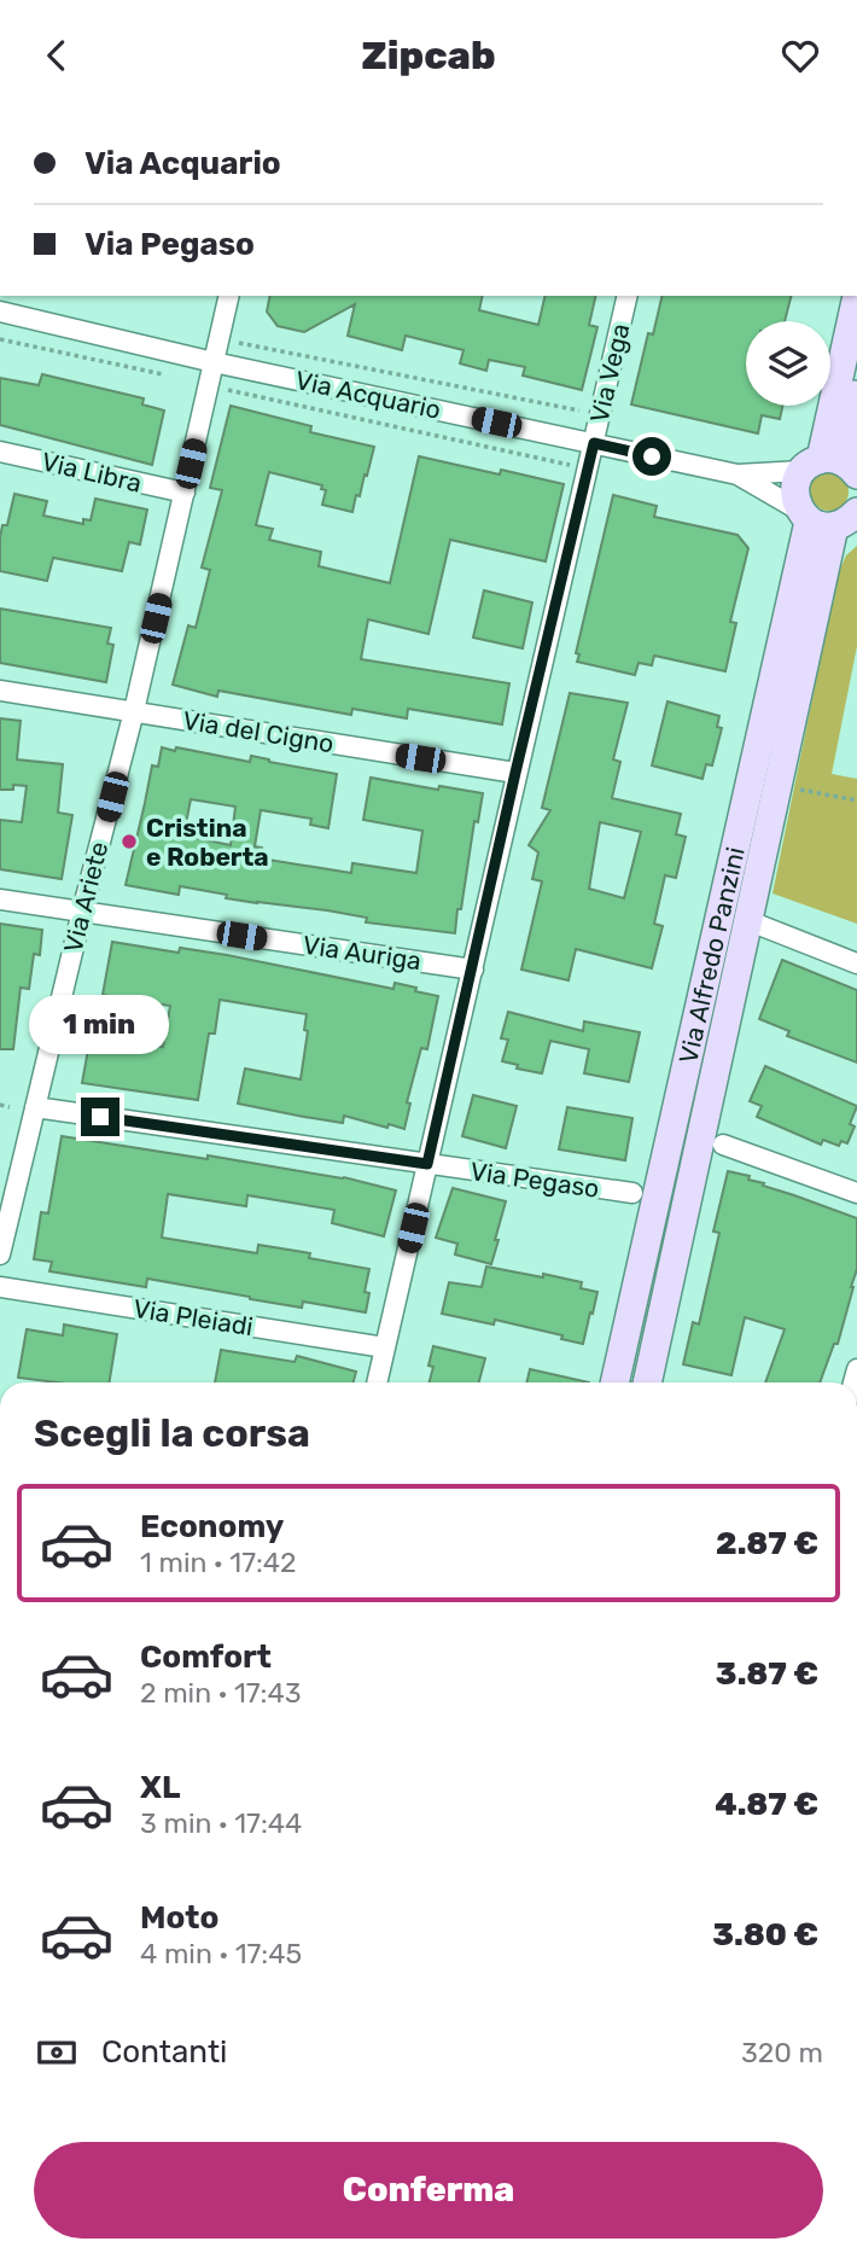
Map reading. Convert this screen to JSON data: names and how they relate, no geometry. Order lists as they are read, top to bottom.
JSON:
{
  "streets": {
    "main road": ["Via Alfredo Panzini"],
    "street": [
      "Via Vega",
      "Via Acquario",
      "Via Libra",
      "Via del Cigno",
      "Via Ariete",
      "Via Auriga",
      "Via Pegaso",
      "Via Pleiadi"
    ]
  },
  "crossings": [
    ["Via Vega", "Via Acquario"],
    ["Via Vega", "Via del Cigno"],
    ["Via Vega", "Via Auriga"],
    ["Via Vega", "Via Pegaso"],
    ["Via Vega", "Via Pleiadi"],
    ["Via Acquario", "Via Ariete"],
    ["Via Acquario", "Via Alfredo Panzini"],
    ["Via Libra", "Via Ariete"],
    ["Via del Cigno", "Via Ariete"],
    ["Via Ariete", "Via Auriga"],
    ["Via Ariete", "Via Pegaso"]
  ],
  "places": ["Cristina e Roberta"],
  "page": {
    "header": "Zipcab",
    "banner": ["Via Acquario", "Via Pegaso"],
    "bubble": "1 min",
    "heading": "Scegli la corsa",
    "list": [
      {
        "name": "Economy",
        "note": "1 min · 17:42",
        "value": "2.87 €"
      },
      {
        "name": "Comfort",
        "note": "2 min · 17:43",
        "value": "3.87 €"
      },
      {
        "name": "XL",
        "note": "3 min · 17:44",
        "value": "4.87 €"
      },
      {
        "name": "Moto",
        "note": "4 min · 17:45",
        "value": "3.80 €"
      }
    ],
    "pay": ["Contanti", "320 m"],
    "buttons": "Conferma"
  }
}
